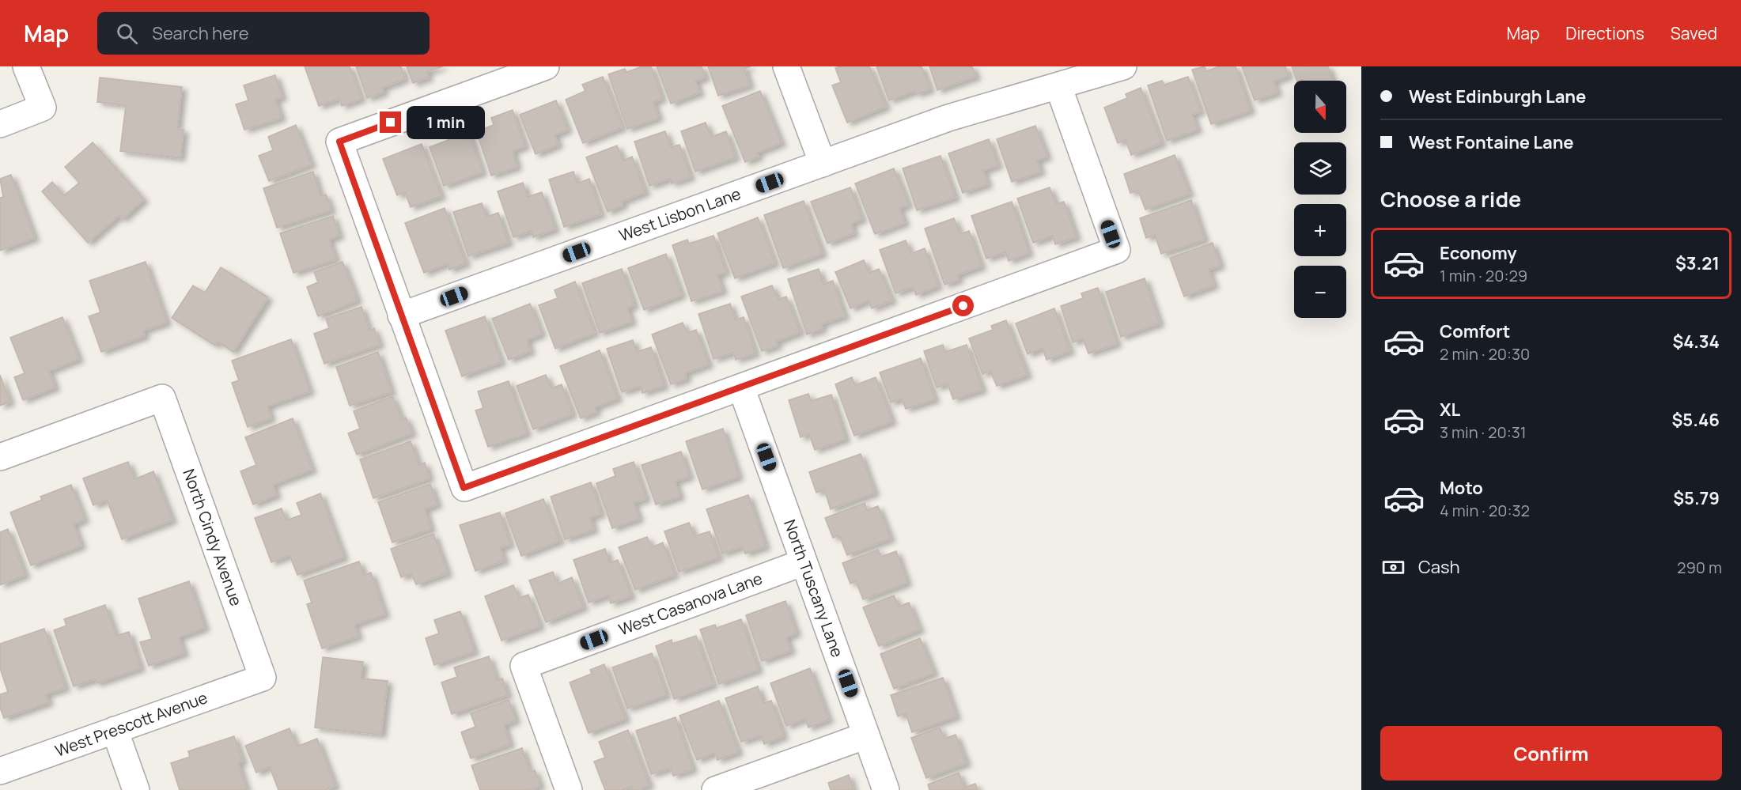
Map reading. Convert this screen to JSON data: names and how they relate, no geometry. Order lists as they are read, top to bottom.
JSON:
{
  "streets": {
    "street": [
      "West Lisbon Lane",
      "North Cindy Avenue",
      "North Tuscany Lane",
      "West Casanova Lane",
      "West Prescott Avenue"
    ]
  },
  "crossings": [
    ["North Cindy Avenue", "West Prescott Avenue"],
    ["North Tuscany Lane", "West Casanova Lane"]
  ],
  "north": "bottom",
  "page": {
    "header": "Map",
    "search": "Search here",
    "nav": ["Map", "Directions", "Saved"],
    "banner": ["West Edinburgh Lane", "West Fontaine Lane"],
    "map_buttons": ["+", "−"],
    "bubble": "1 min",
    "heading": "Choose a ride",
    "list": [
      {
        "name": "Economy",
        "note": "1 min · 20:29",
        "value": "$3.21"
      },
      {
        "name": "Comfort",
        "note": "2 min · 20:30",
        "value": "$4.34"
      },
      {
        "name": "XL",
        "note": "3 min · 20:31",
        "value": "$5.46"
      },
      {
        "name": "Moto",
        "note": "4 min · 20:32",
        "value": "$5.79"
      }
    ],
    "pay": ["Cash", "290 m"],
    "buttons": "Confirm"
  }
}
